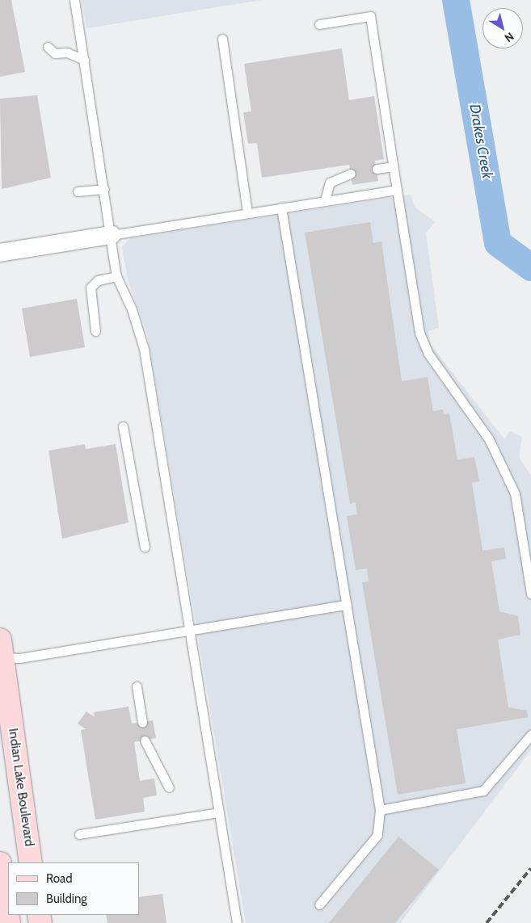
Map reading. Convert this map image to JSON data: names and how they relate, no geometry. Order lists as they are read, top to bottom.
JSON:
{
  "streets": {
    "main road": ["Indian Lake Boulevard"]
  },
  "water": ["Drakes Creek"],
  "legend": ["Road", "Building"],
  "north": "bottom right"
}
